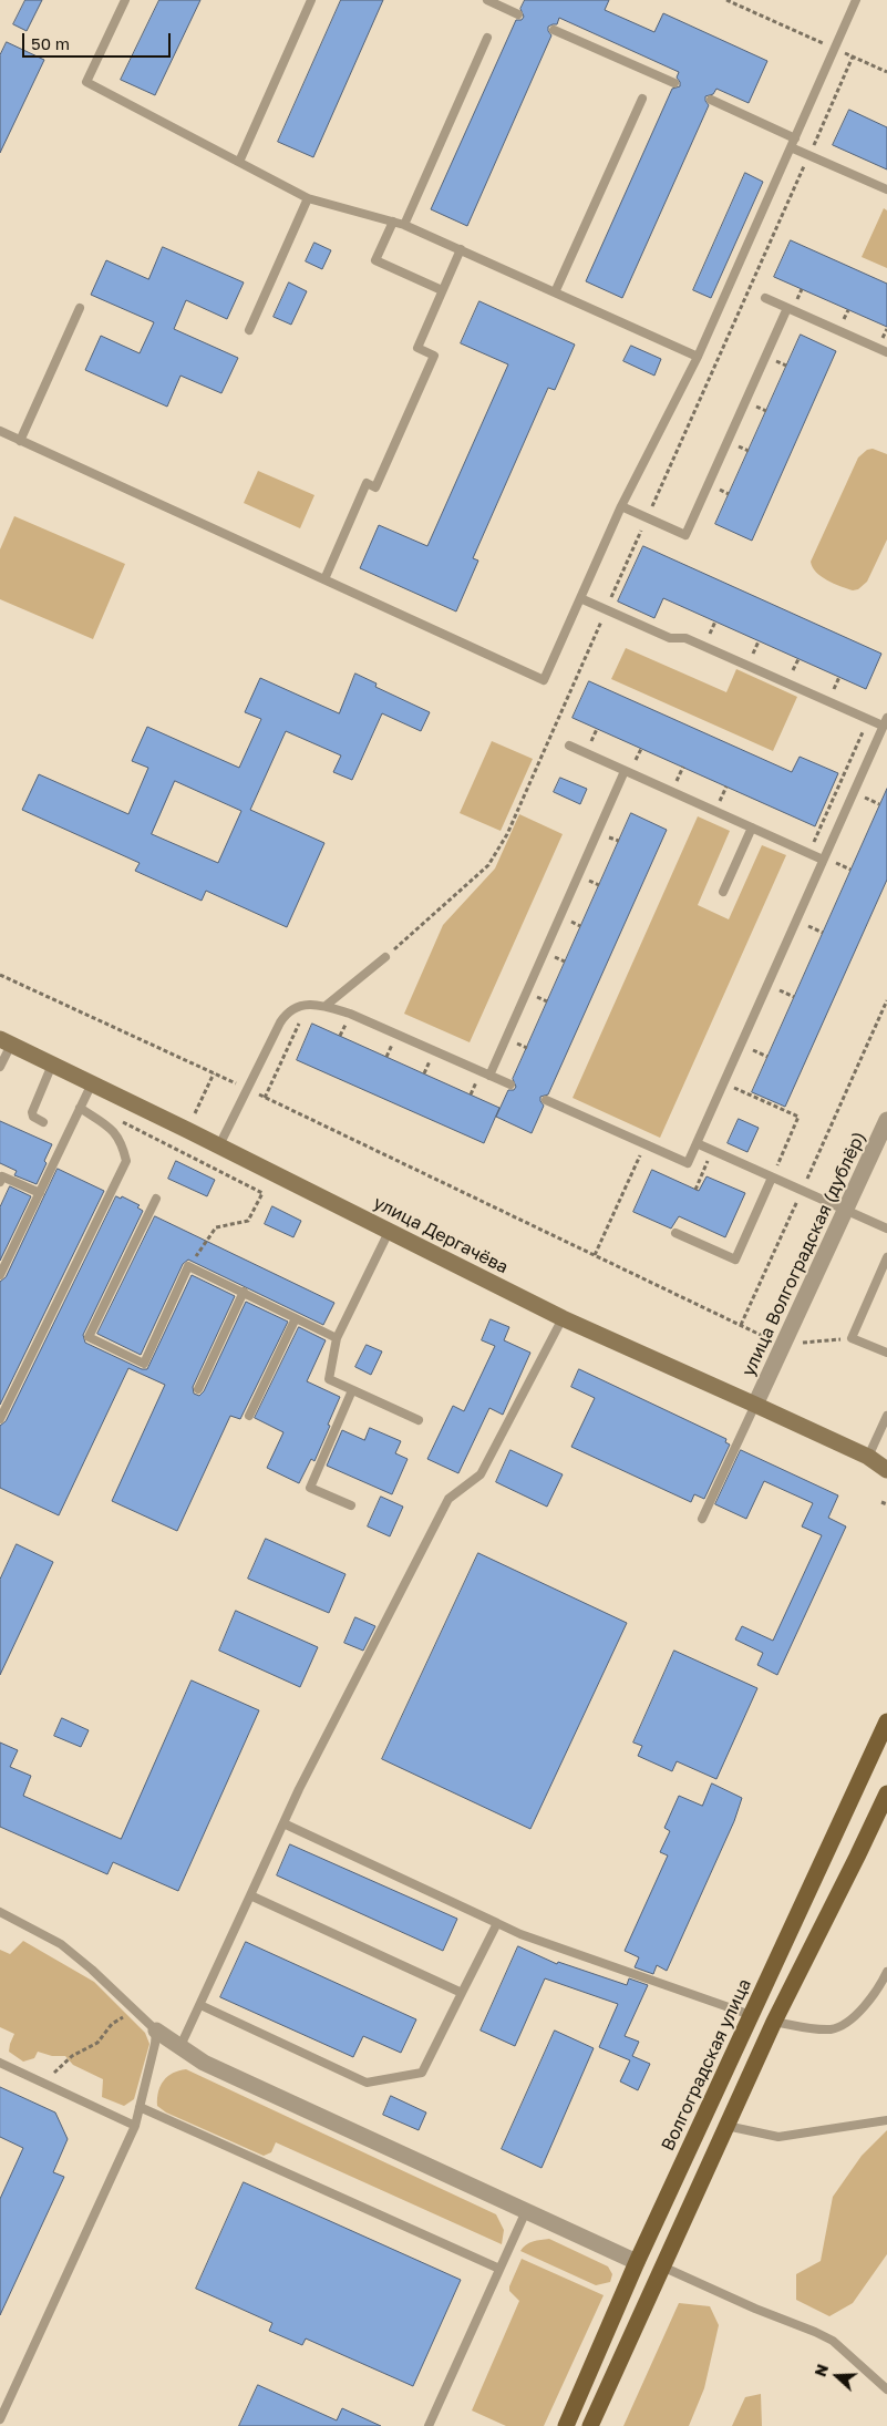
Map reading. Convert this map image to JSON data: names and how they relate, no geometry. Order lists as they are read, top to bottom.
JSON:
{
  "streets": {
    "main road": ["Волгоградская улица"],
    "street": ["улица Дергачёва", "улица Волгоградская (дублёр)"]
  },
  "crossings": [
    ["улица Дергачёва", "улица Волгоградская (дублёр)"]
  ],
  "scale_bar": "50 m",
  "north": "left"
}
